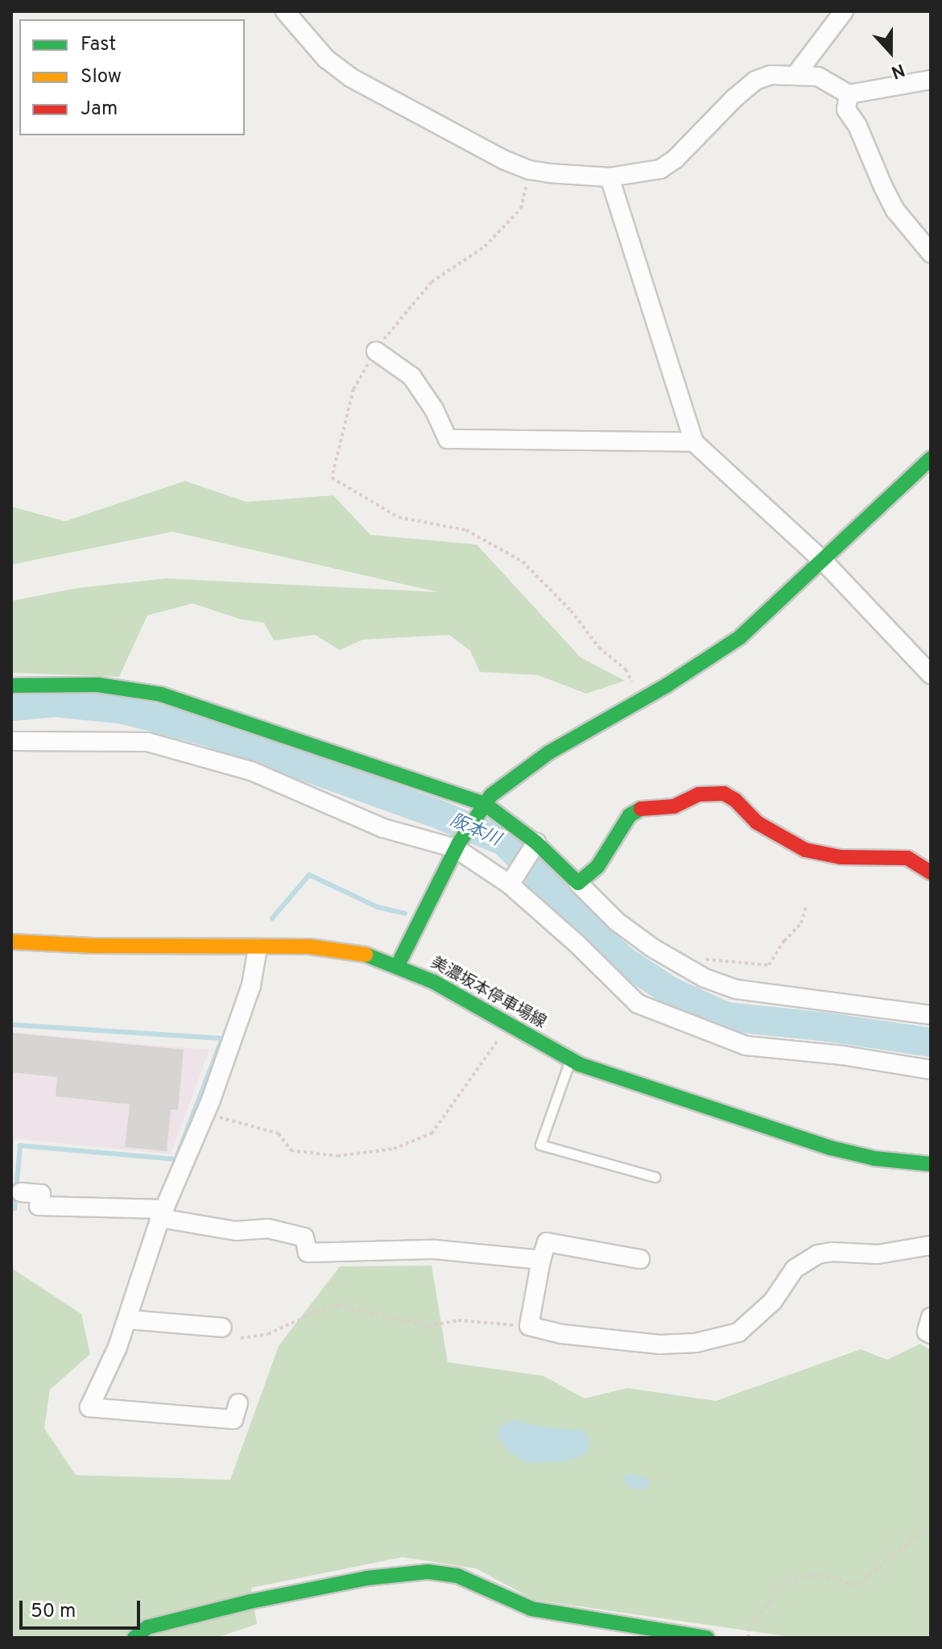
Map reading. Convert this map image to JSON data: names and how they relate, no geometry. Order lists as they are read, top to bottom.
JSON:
{
  "streets": {
    "street": ["美濃坂本停車場線"]
  },
  "water": ["阪本川"],
  "legend": ["Fast", "Slow", "Jam"],
  "scale_bar": "50 m",
  "north": "bottom"
}
